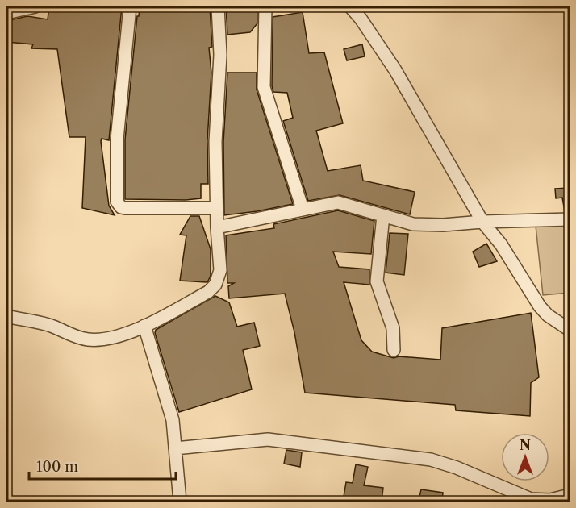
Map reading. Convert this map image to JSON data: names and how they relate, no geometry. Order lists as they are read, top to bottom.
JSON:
{
  "scale_bar": "100 m",
  "north": "top"
}
